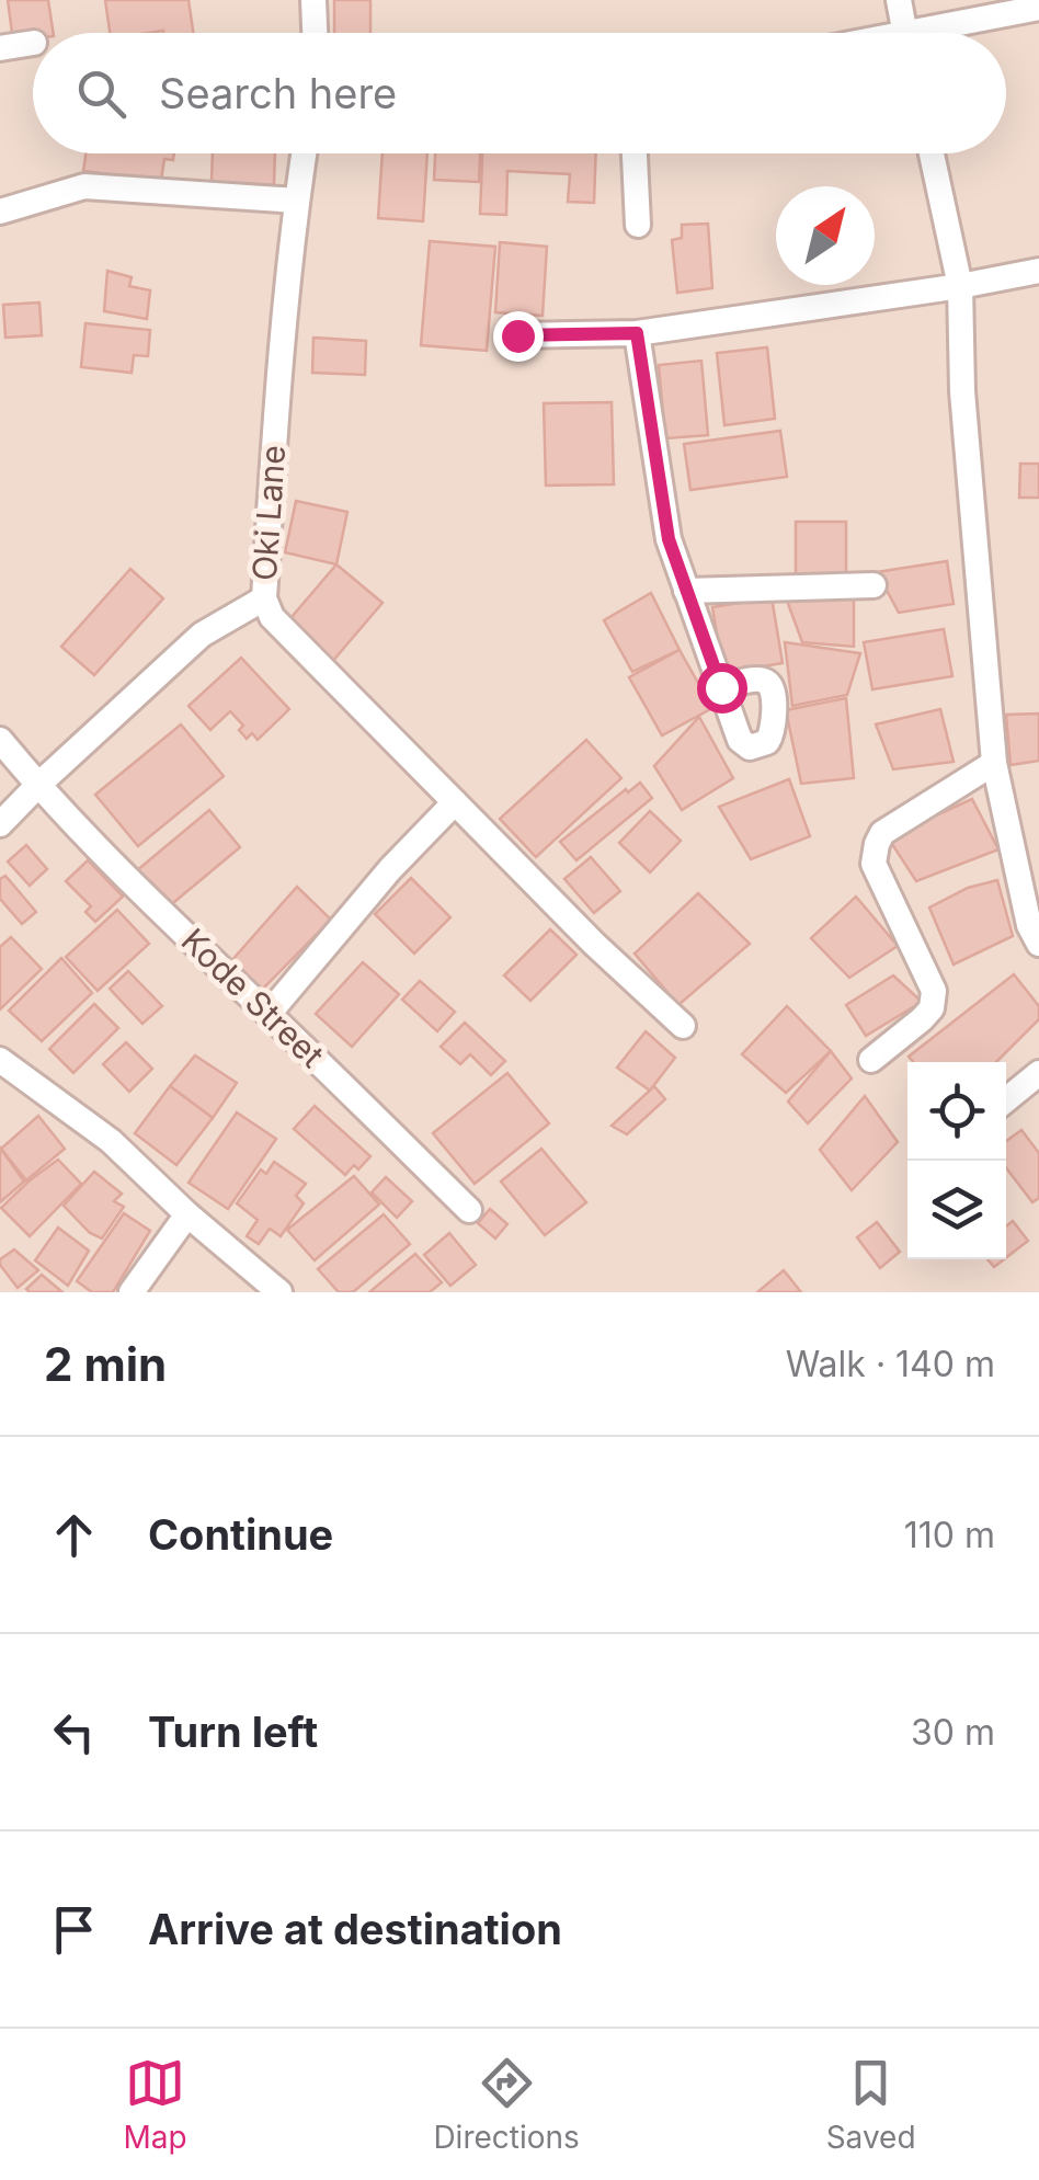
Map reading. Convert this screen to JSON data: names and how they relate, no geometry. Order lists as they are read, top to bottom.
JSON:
{
  "streets": {
    "street": ["Oki Lane", "Kode Street"]
  },
  "crossings": [
    ["Oki Lane", "Kode Street"]
  ],
  "north": "top right",
  "page": {
    "search": "Search here",
    "heading": ["2 min", "Walk · 140 m"],
    "list": [
      ["Continue", "110 m"],
      ["Turn left", "30 m"],
      "Arrive at destination"
    ],
    "nav": ["Map", "Directions", "Saved"]
  }
}
